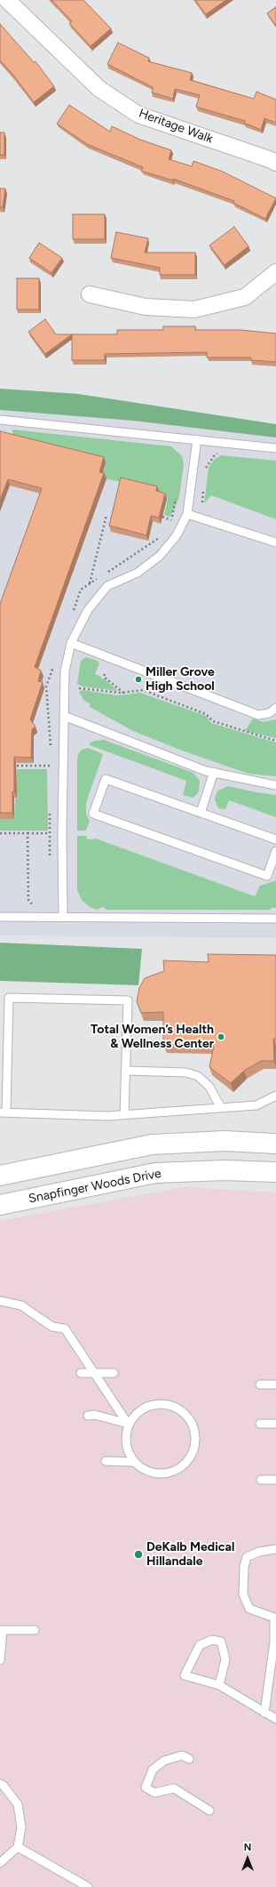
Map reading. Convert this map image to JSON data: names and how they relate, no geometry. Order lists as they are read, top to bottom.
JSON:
{
  "streets": {
    "main road": ["Snapfinger Woods Drive"],
    "street": ["Heritage Walk"]
  },
  "places": ["Miller Grove High School", "Total Women’s Health & Wellness Center", "DeKalb Medical Hillandale"],
  "north": "top"
}
